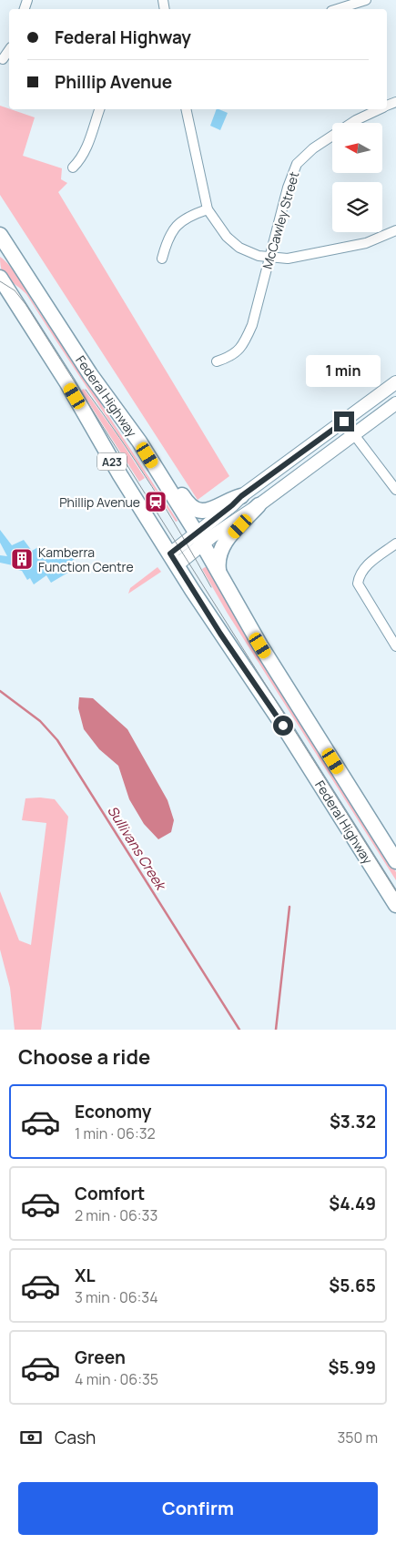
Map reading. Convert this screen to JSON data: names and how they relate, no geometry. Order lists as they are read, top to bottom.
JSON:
{
  "streets": {
    "highway": ["Federal Highway", "A23"],
    "street": ["McCawley Street"]
  },
  "water": ["Sullivans Creek"],
  "places": {
    "station": ["Phillip Avenue"],
    "building": ["Kamberra Function Centre"]
  },
  "north": "left",
  "page": {
    "banner": ["Federal Highway", "Phillip Avenue"],
    "bubble": "1 min",
    "heading": "Choose a ride",
    "list": [
      {
        "name": "Economy",
        "note": "1 min · 06:32",
        "value": "$3.32"
      },
      {
        "name": "Comfort",
        "note": "2 min · 06:33",
        "value": "$4.49"
      },
      {
        "name": "XL",
        "note": "3 min · 06:34",
        "value": "$5.65"
      },
      {
        "name": "Green",
        "note": "4 min · 06:35",
        "value": "$5.99"
      }
    ],
    "pay": ["Cash", "350 m"],
    "buttons": "Confirm"
  }
}
